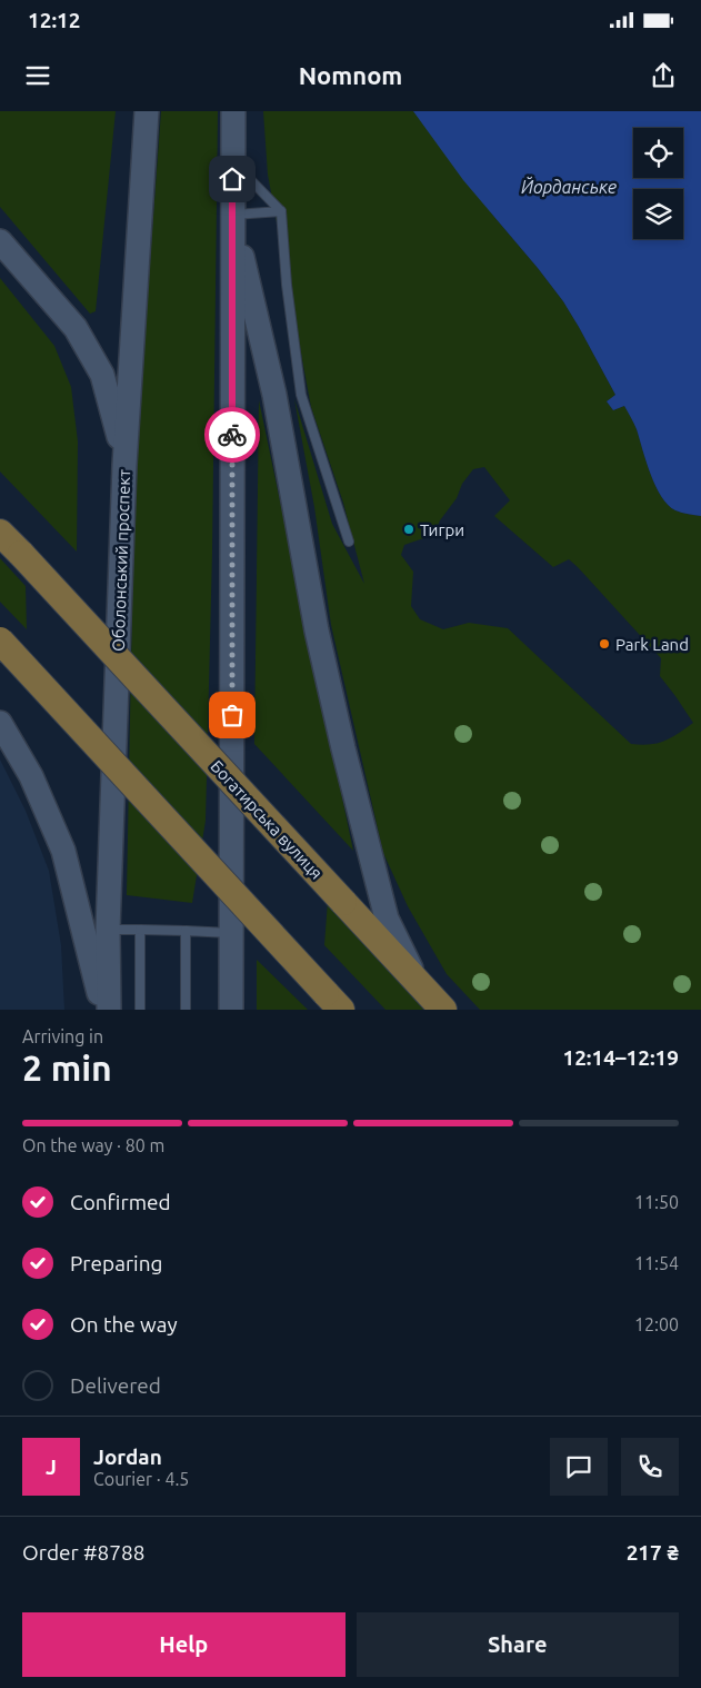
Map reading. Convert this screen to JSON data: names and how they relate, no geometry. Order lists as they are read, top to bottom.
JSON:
{
  "streets": {
    "main road": ["Оболонський проспект", "Богатирська вулиця"]
  },
  "water": ["Йорданське"],
  "places": ["Тигри", "Park Land"],
  "page": {
    "status": "12:12",
    "header": "Nomnom",
    "heading": ["2 min", "Arriving in", "12:14–12:19"],
    "panel": [
      "Jordan",
      "Courier · 4.5",
      "Order #8788",
      "217 ₴"
    ],
    "bar": "On the way · 80 m",
    "list": [
      ["Confirmed", "11:50"],
      ["Preparing", "11:54"],
      ["On the way", "12:00"],
      "Delivered"
    ],
    "round": "J",
    "buttons": ["Help", "Share"]
  }
}
